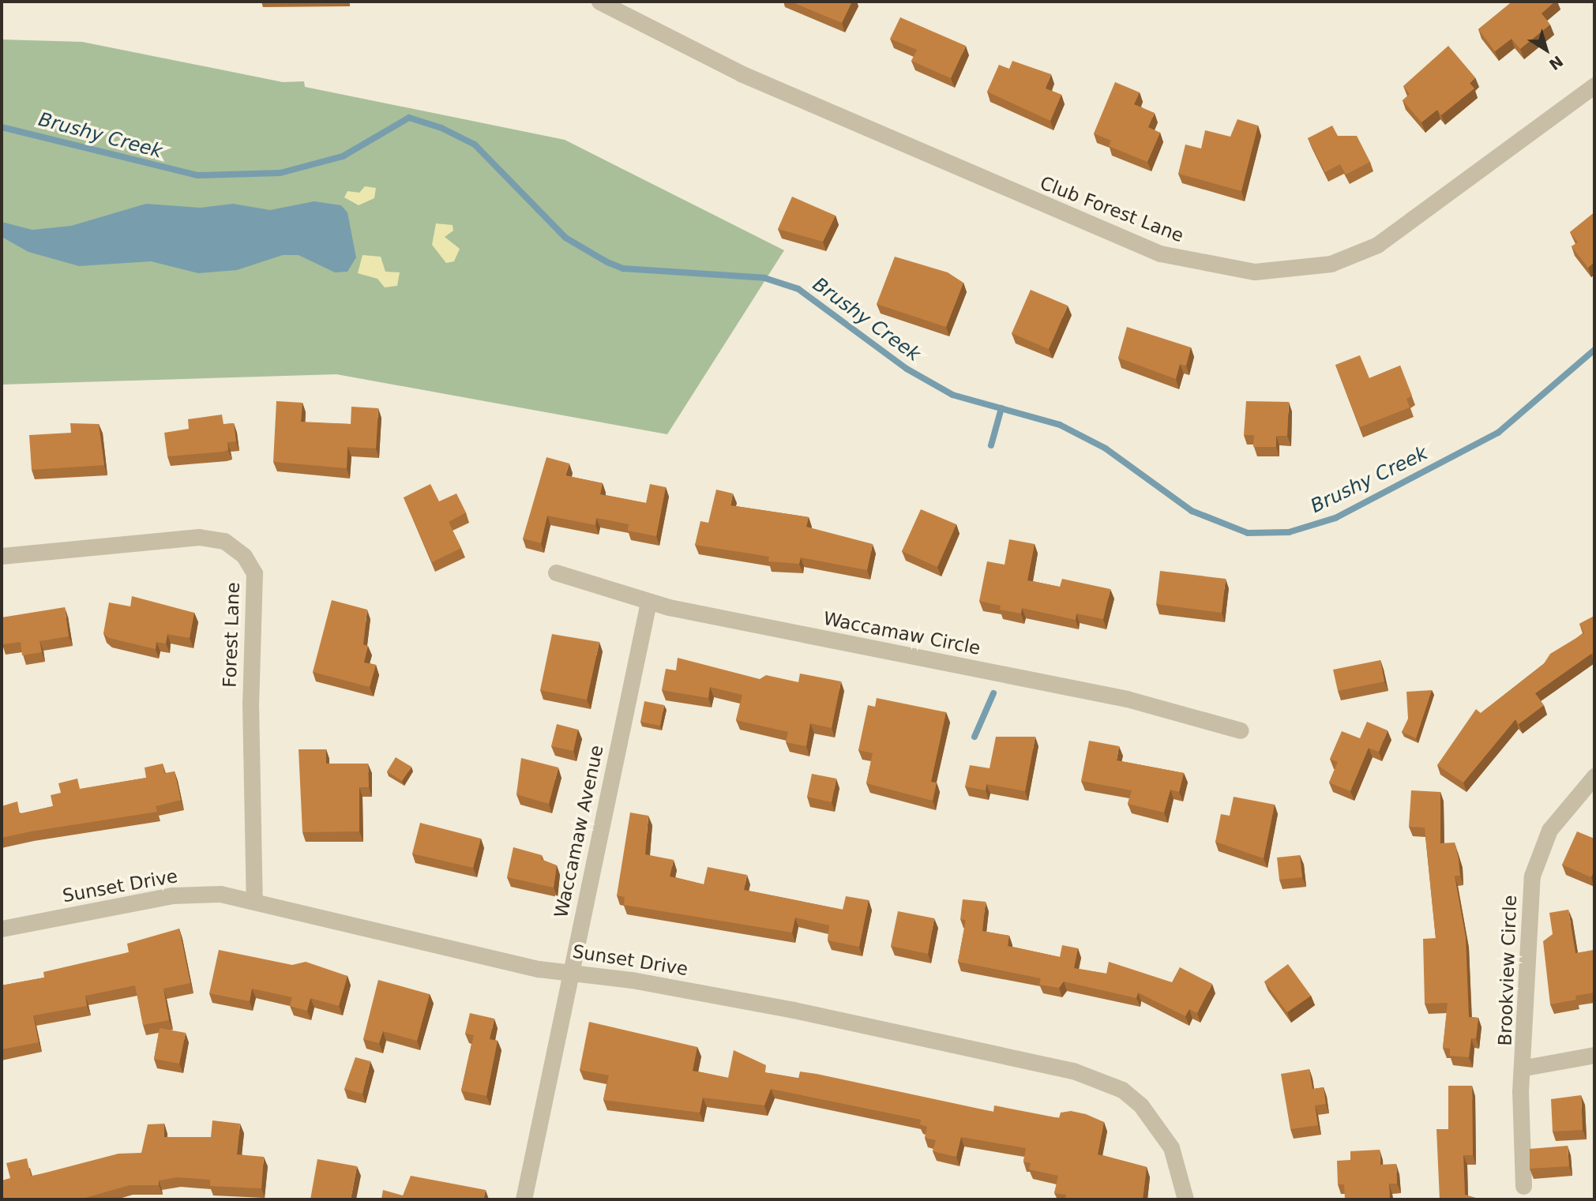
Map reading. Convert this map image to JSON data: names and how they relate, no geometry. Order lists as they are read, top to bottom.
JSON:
{
  "streets": {
    "street": [
      "Club Forest Lane",
      "Waccamaw Circle",
      "Forest Lane",
      "Waccamaw Avenue",
      "Sunset Drive",
      "Brookview Circle"
    ]
  },
  "crossings": [
    ["Waccamaw Circle", "Waccamaw Avenue"],
    ["Forest Lane", "Sunset Drive"],
    ["Waccamaw Avenue", "Sunset Drive"]
  ],
  "water": ["Brushy Creek"],
  "north": "bottom right"
}
